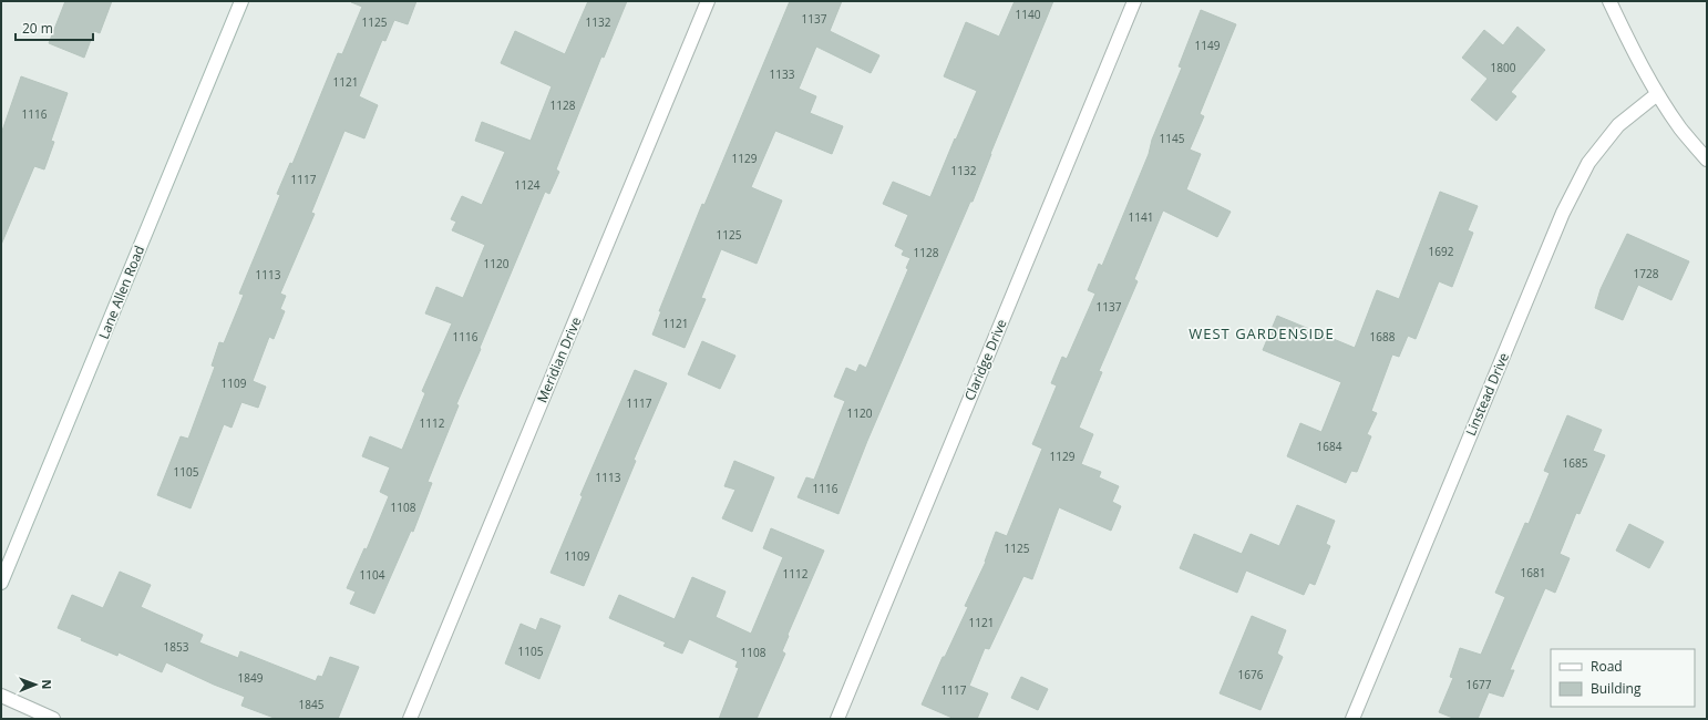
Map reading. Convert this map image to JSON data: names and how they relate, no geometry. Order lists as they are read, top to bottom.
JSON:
{
  "streets": {
    "street": [
      "Lane Allen Road",
      "Meridian Drive",
      "Claridge Drive",
      "Linstead Drive"
    ]
  },
  "districts": ["WEST GARDENSIDE"],
  "house_numbers": [
    "1140",
    "1137",
    "1125",
    "1132",
    "1149",
    "1800",
    "1133",
    "1121",
    "1128",
    "1116",
    "1145",
    "1129",
    "1132",
    "1117",
    "1124",
    "1141",
    "1125",
    "1692",
    "1128",
    "1120",
    "1728",
    "1113",
    "1137",
    "1121",
    "1116",
    "1688",
    "1109",
    "1117",
    "1120",
    "1112",
    "1684",
    "1129",
    "1685",
    "1105",
    "1113",
    "1116",
    "1108",
    "1125",
    "1109",
    "1681",
    "1112",
    "1104",
    "1121",
    "1853",
    "1105",
    "1108",
    "1676",
    "1849",
    "1677",
    "1117",
    "1845"
  ],
  "legend": ["Road", "Building"],
  "scale_bar": "20 m",
  "north": "right"
}
